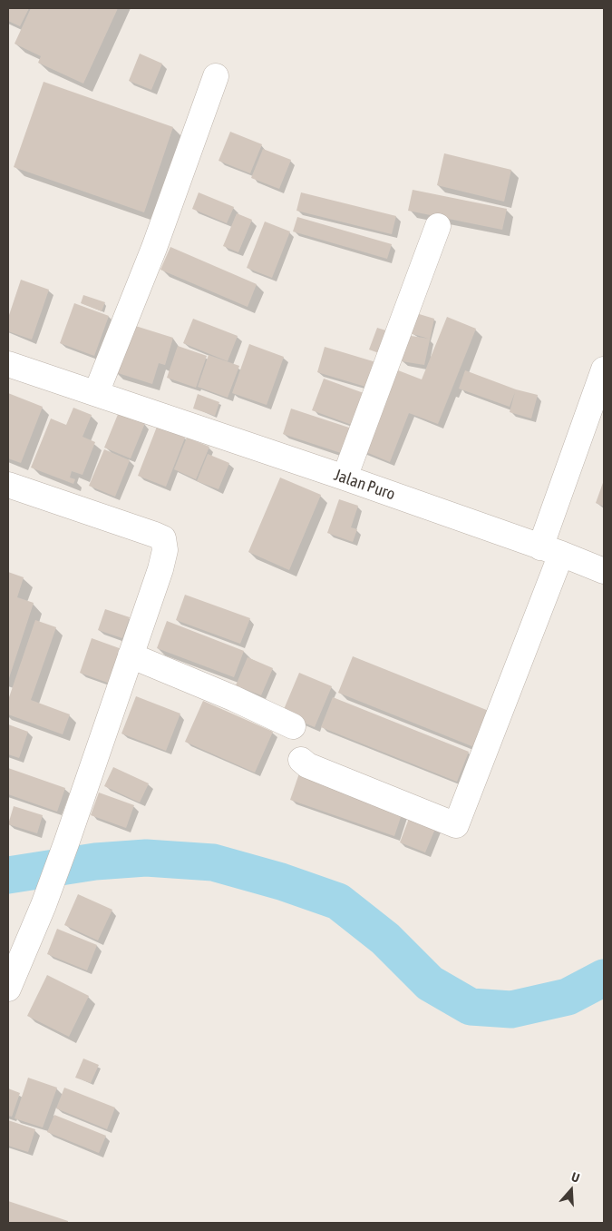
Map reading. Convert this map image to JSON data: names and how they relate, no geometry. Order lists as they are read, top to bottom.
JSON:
{
  "streets": {
    "street": ["Jalan Puro"]
  },
  "north": "top"
}
